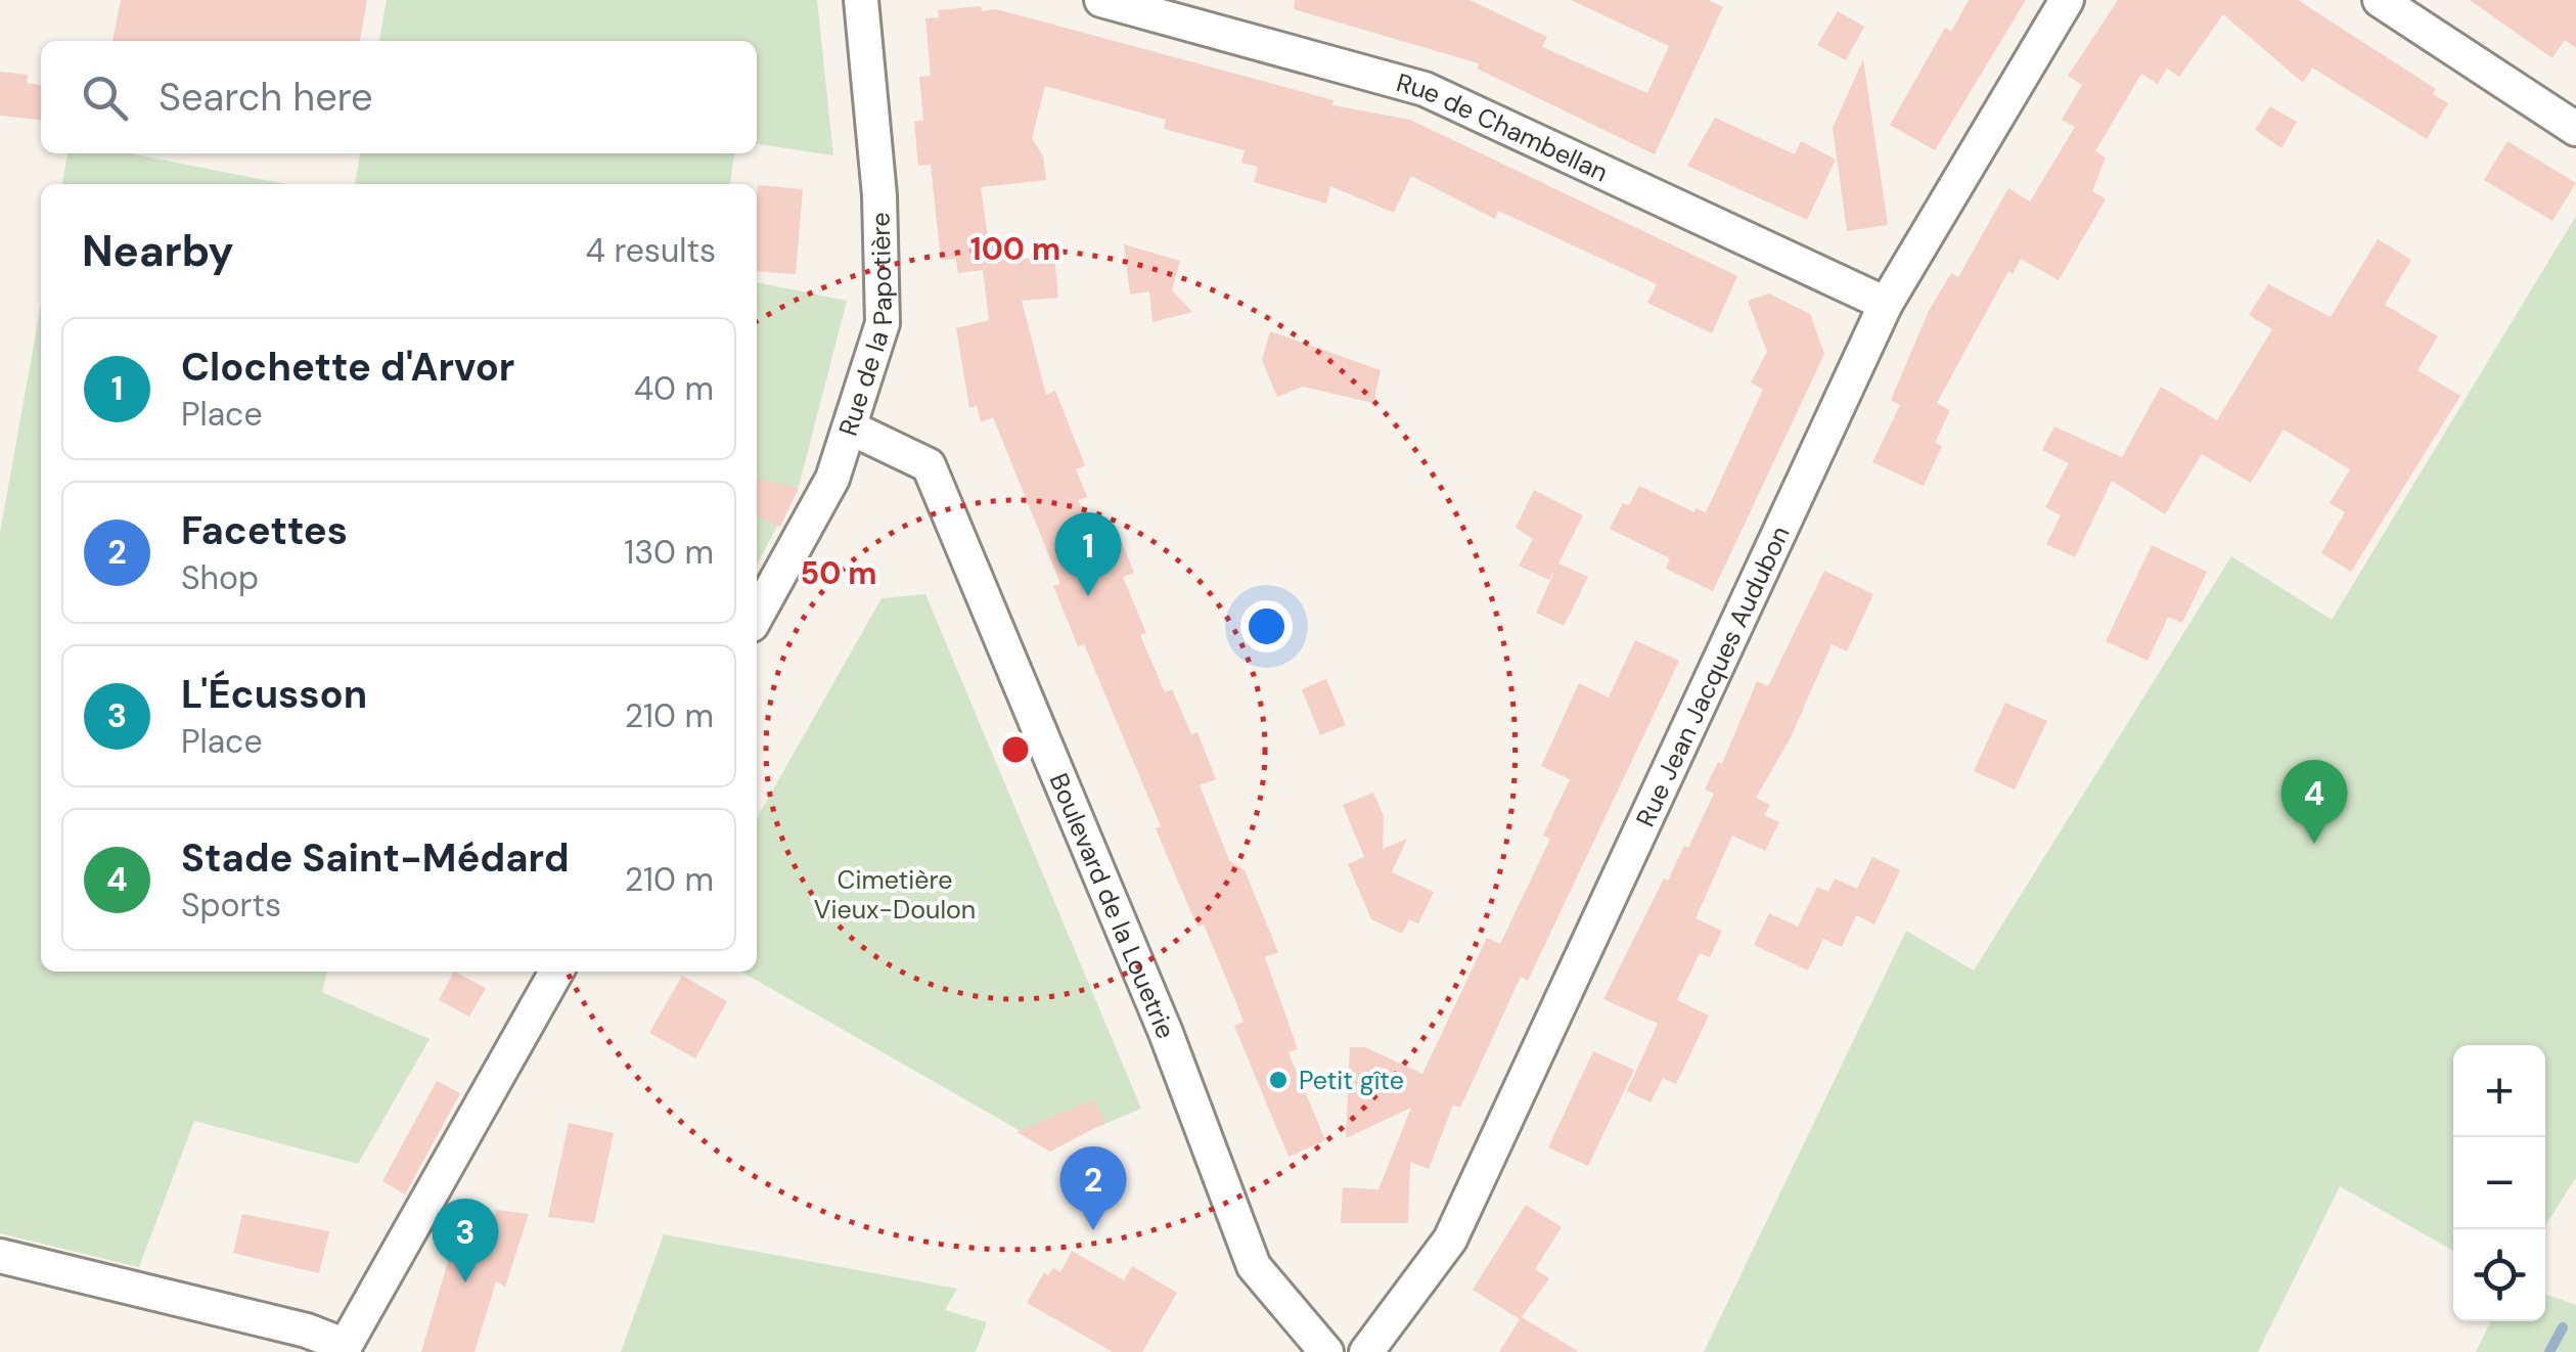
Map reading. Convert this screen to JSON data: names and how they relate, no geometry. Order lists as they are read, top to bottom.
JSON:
{
  "streets": {
    "street": [
      "Rue de Chambellan",
      "Rue de la Papotière",
      "Rue Jean Jacques Audubon",
      "Boulevard de la Louetrie"
    ]
  },
  "crossings": [
    ["Rue de Chambellan", "Rue Jean Jacques Audubon"],
    ["Rue de la Papotière", "Boulevard de la Louetrie"]
  ],
  "parks": ["Cimetière Vieux-Doulon"],
  "places": ["Petit gîte"],
  "page": {
    "search": "Search here",
    "heading": ["Nearby", "4 results"],
    "list": [
      {
        "mark": "1",
        "name": "Clochette d'Arvor",
        "note": "Place",
        "value": "40 m"
      },
      {
        "mark": "2",
        "name": "Facettes",
        "note": "Shop",
        "value": "130 m"
      },
      {
        "mark": "3",
        "name": "L'Écusson",
        "note": "Place",
        "value": "210 m"
      },
      {
        "mark": "4",
        "name": "Stade Saint-Médard",
        "note": "Sports",
        "value": "210 m"
      }
    ],
    "pins": [
      "1",
      "4",
      "2",
      "3"
    ],
    "map_buttons": ["+", "−"]
  },
  "rings": ["100 m", "50 m"]
}
